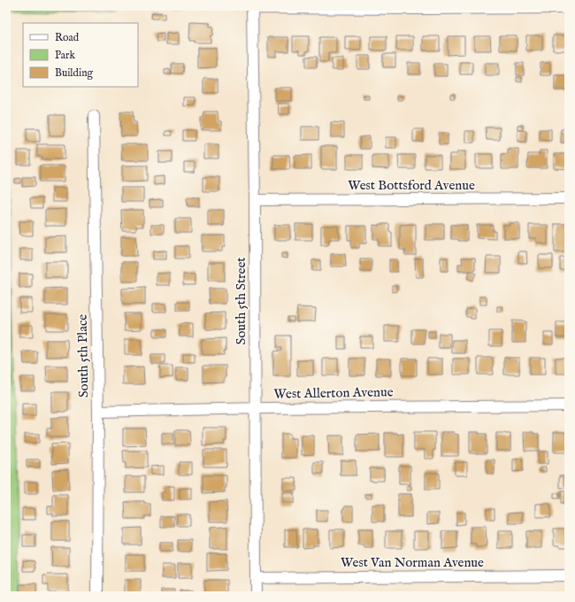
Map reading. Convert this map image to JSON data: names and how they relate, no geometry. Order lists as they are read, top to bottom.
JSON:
{
  "streets": {
    "street": [
      "West Bottsford Avenue",
      "South 5th Street",
      "South 5th Place",
      "West Allerton Avenue",
      "West Van Norman Avenue"
    ]
  },
  "crossings": [
    ["West Bottsford Avenue", "South 5th Street"],
    ["South 5th Street", "West Allerton Avenue"],
    ["South 5th Street", "West Van Norman Avenue"],
    ["South 5th Place", "West Allerton Avenue"]
  ],
  "legend": ["Road", "Park", "Building"]
}
